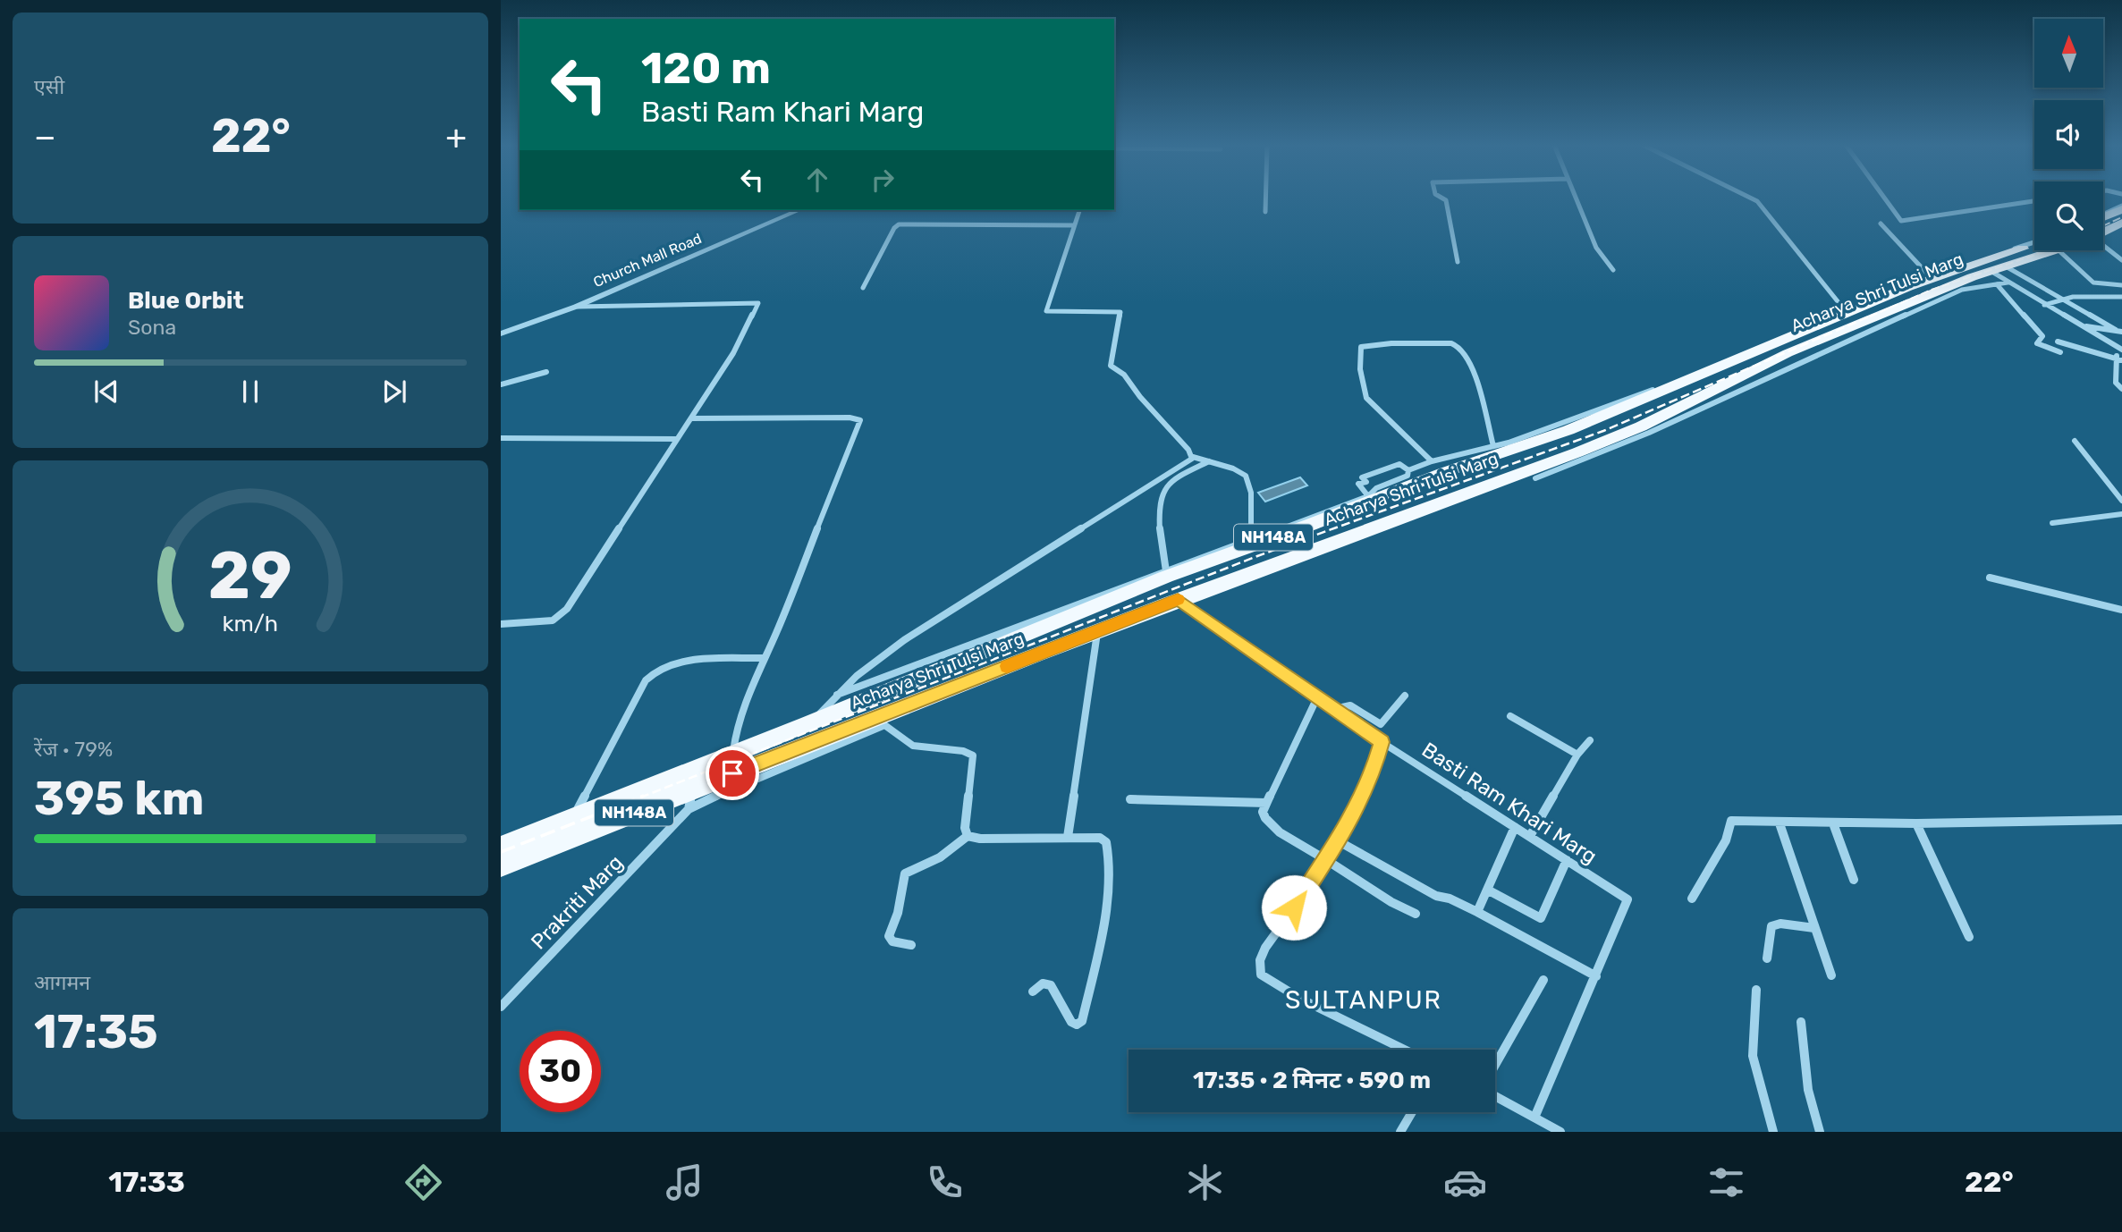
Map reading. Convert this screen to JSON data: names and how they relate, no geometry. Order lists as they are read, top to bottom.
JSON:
{
  "streets": {
    "highway": ["Acharya Shri Tulsi Marg", "NH148A"],
    "street": ["Church Mall Road", "Basti Ram Khari Marg", "Prakriti Marg"]
  },
  "crossings": [
    ["Acharya Shri Tulsi Marg", "Basti Ram Khari Marg"],
    ["Acharya Shri Tulsi Marg", "Prakriti Marg"]
  ],
  "districts": ["SULTANPUR"],
  "north": "top",
  "page": {
    "tile": [
      "एसी",
      ["रेंज · 79%", "395 km"],
      ["आगमन", "17:35"]
    ],
    "turn": ["120 m", "Basti Ram Khari Marg"],
    "heat": ["−", "22°", "+"],
    "song": ["Blue Orbit", "Sona"],
    "limit": "30",
    "trip": "17:35 · 2 मिनट · 590 m",
    "tabs": ["17:33", "22°"],
    "gauge": ["29", "km/h"]
  }
}
